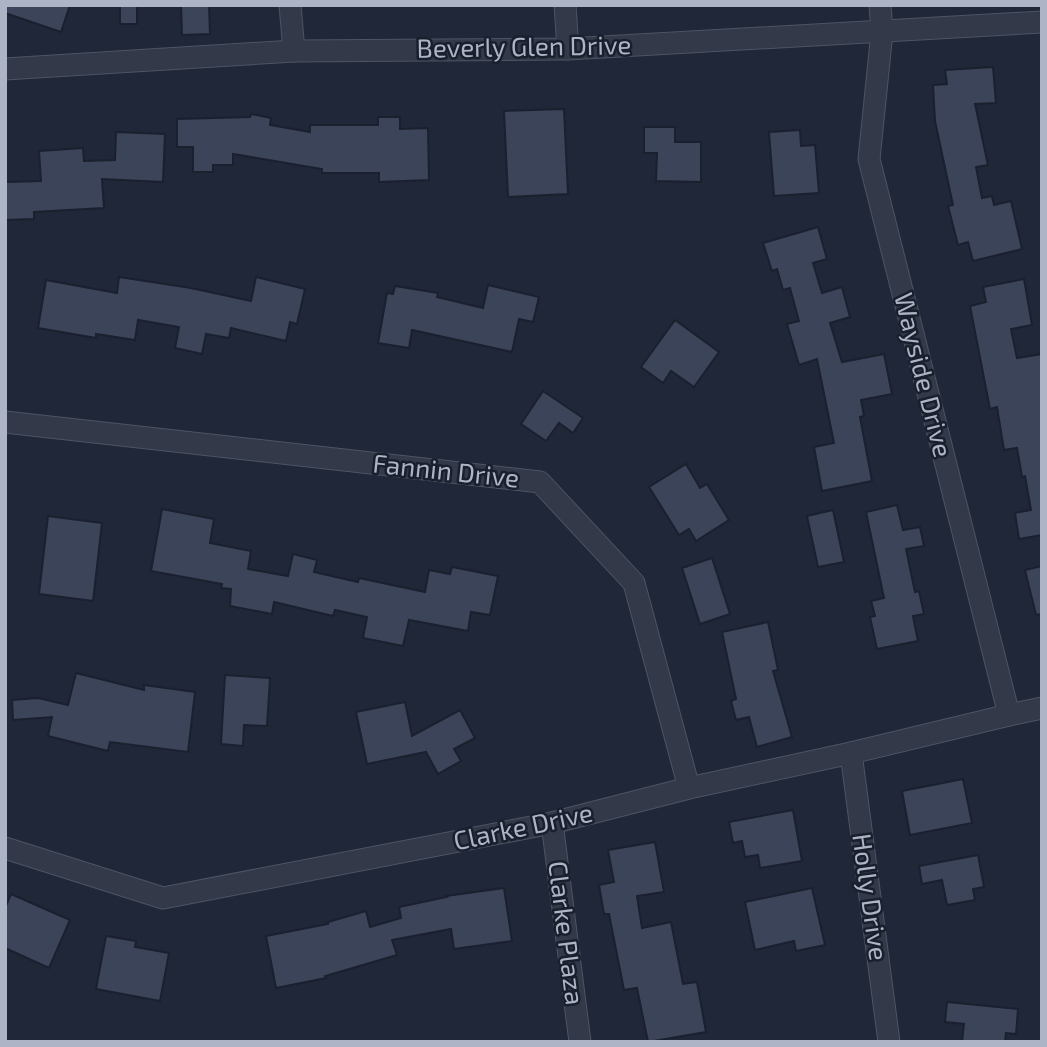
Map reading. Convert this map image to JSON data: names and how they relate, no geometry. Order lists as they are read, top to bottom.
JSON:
{
  "streets": {
    "street": [
      "Beverly Glen Drive",
      "Wayside Drive",
      "Fannin Drive",
      "Clarke Drive",
      "Holly Drive",
      "Clarke Plaza"
    ]
  },
  "crossings": [
    ["Beverly Glen Drive", "Wayside Drive"],
    ["Wayside Drive", "Clarke Drive"],
    ["Fannin Drive", "Clarke Drive"],
    ["Clarke Drive", "Holly Drive"],
    ["Clarke Drive", "Clarke Plaza"]
  ]
}
